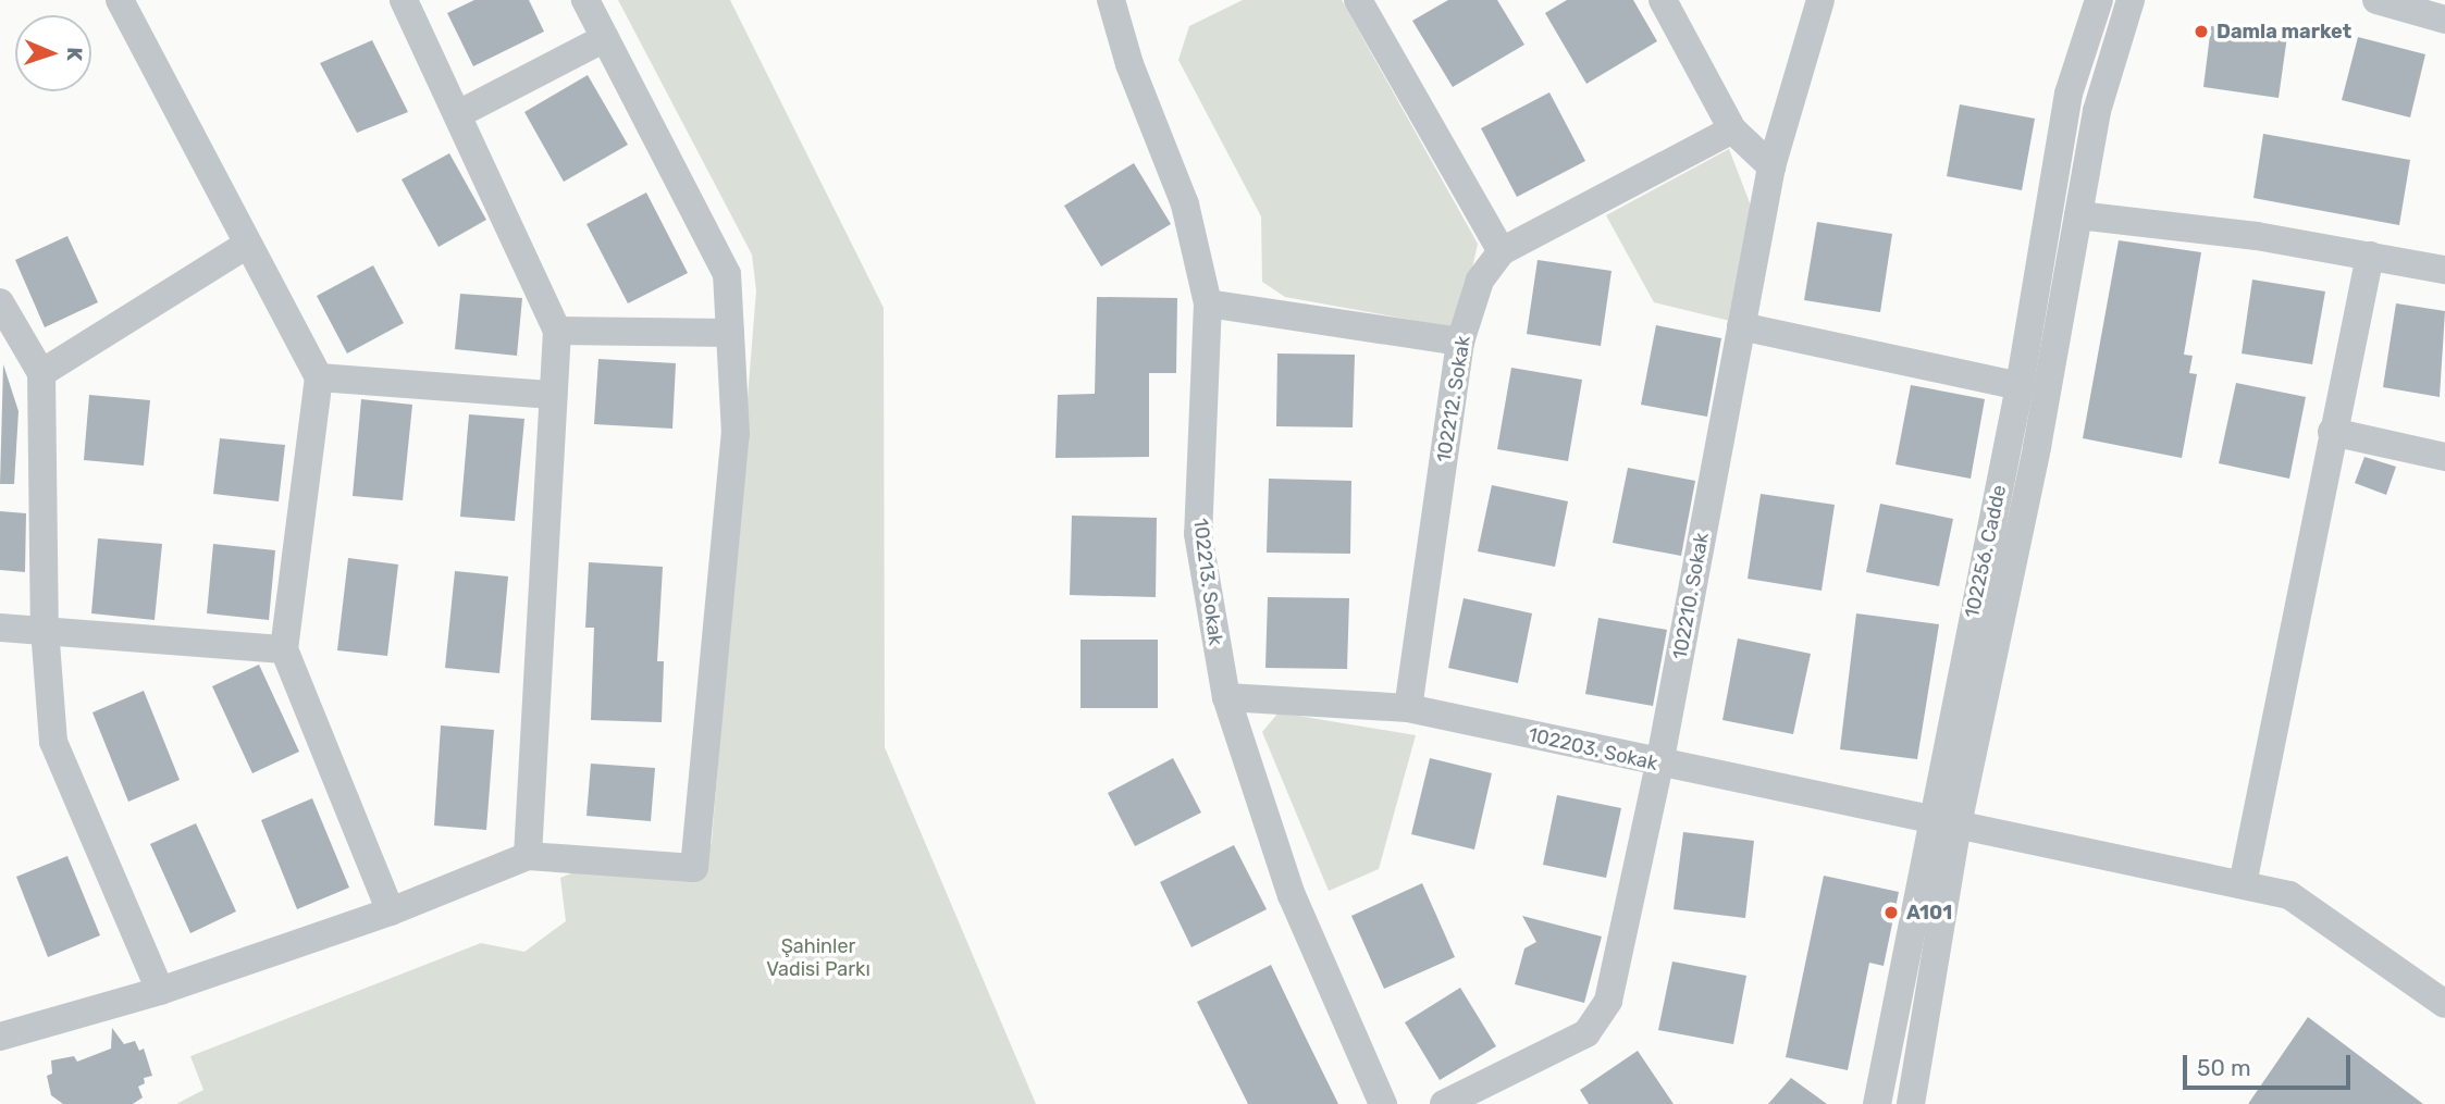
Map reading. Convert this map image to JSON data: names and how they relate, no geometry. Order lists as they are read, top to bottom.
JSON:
{
  "streets": {
    "street": [
      "102212. Sokak",
      "102256. Cadde",
      "102213. Sokak",
      "102210. Sokak",
      "102203. Sokak"
    ]
  },
  "crossings": [
    ["102212. Sokak", "102203. Sokak"],
    ["102256. Cadde", "102203. Sokak"],
    ["102213. Sokak", "102203. Sokak"],
    ["102210. Sokak", "102203. Sokak"]
  ],
  "parks": ["Şahinler Vadisi Parkı"],
  "places": ["Damla market", "A101"],
  "scale_bar": "50 m",
  "north": "right"
}
